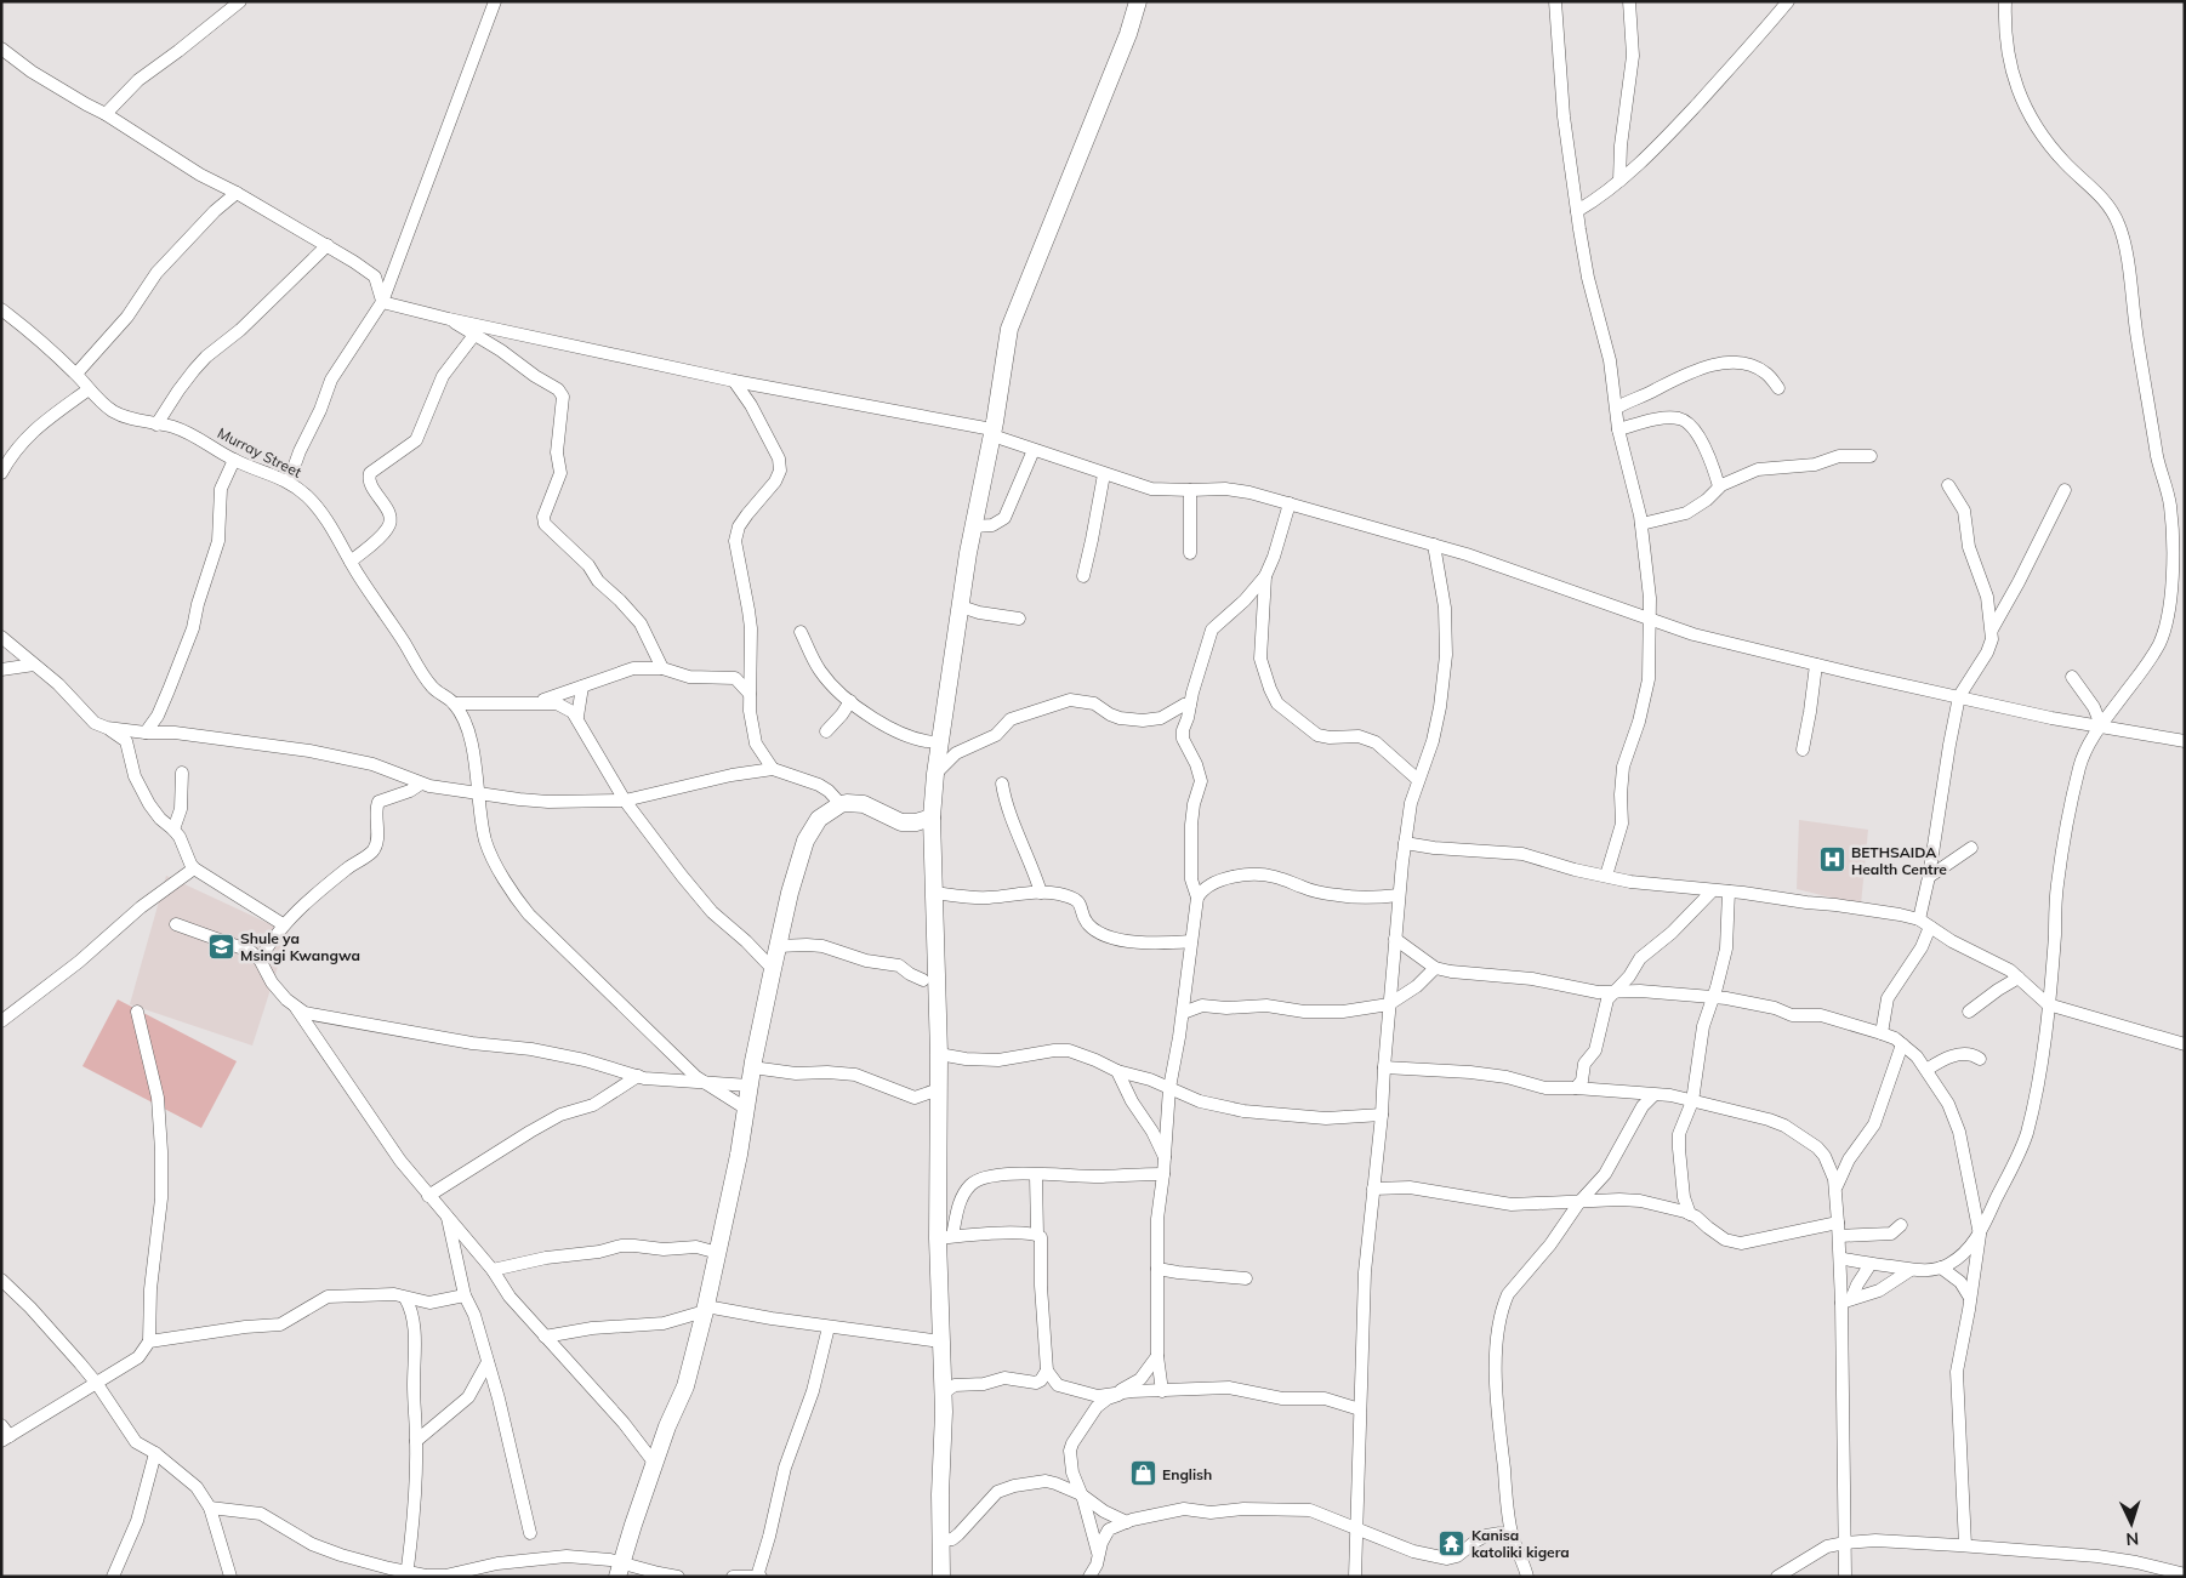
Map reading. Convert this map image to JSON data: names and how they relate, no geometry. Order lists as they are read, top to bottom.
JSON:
{
  "streets": {
    "street": ["Murray Street"]
  },
  "places": {
    "hospital": ["BETHSAIDA Health Centre"],
    "school or university": ["Shule ya Msingi Kwangwa"],
    "shop": ["English"],
    "temple": ["Kanisa katoliki kigera"]
  },
  "north": "bottom"
}
